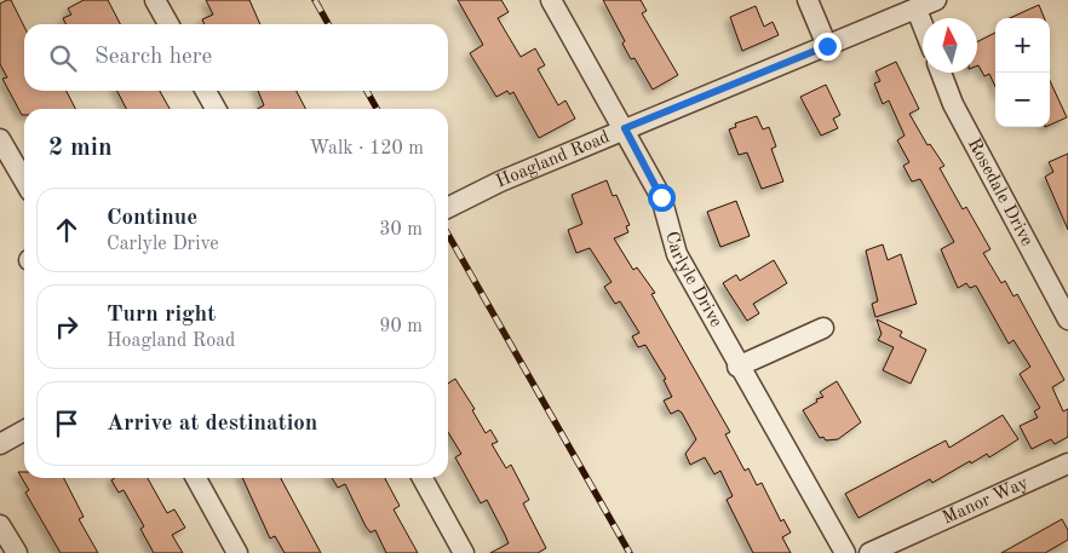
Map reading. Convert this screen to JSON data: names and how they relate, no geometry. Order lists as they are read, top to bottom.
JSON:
{
  "streets": {
    "street": [
      "Hoagland Road",
      "Rosedale Drive",
      "Carlyle Drive",
      "Manor Way"
    ]
  },
  "crossings": [
    ["Hoagland Road", "Carlyle Drive"]
  ],
  "north": "top",
  "page": {
    "map_buttons": ["+", "−"],
    "search": "Search here",
    "heading": ["2 min", "Walk · 120 m"],
    "list": [
      ["Continue", "Carlyle Drive", "30 m"],
      ["Turn right", "Hoagland Road", "90 m"],
      "Arrive at destination"
    ]
  }
}
